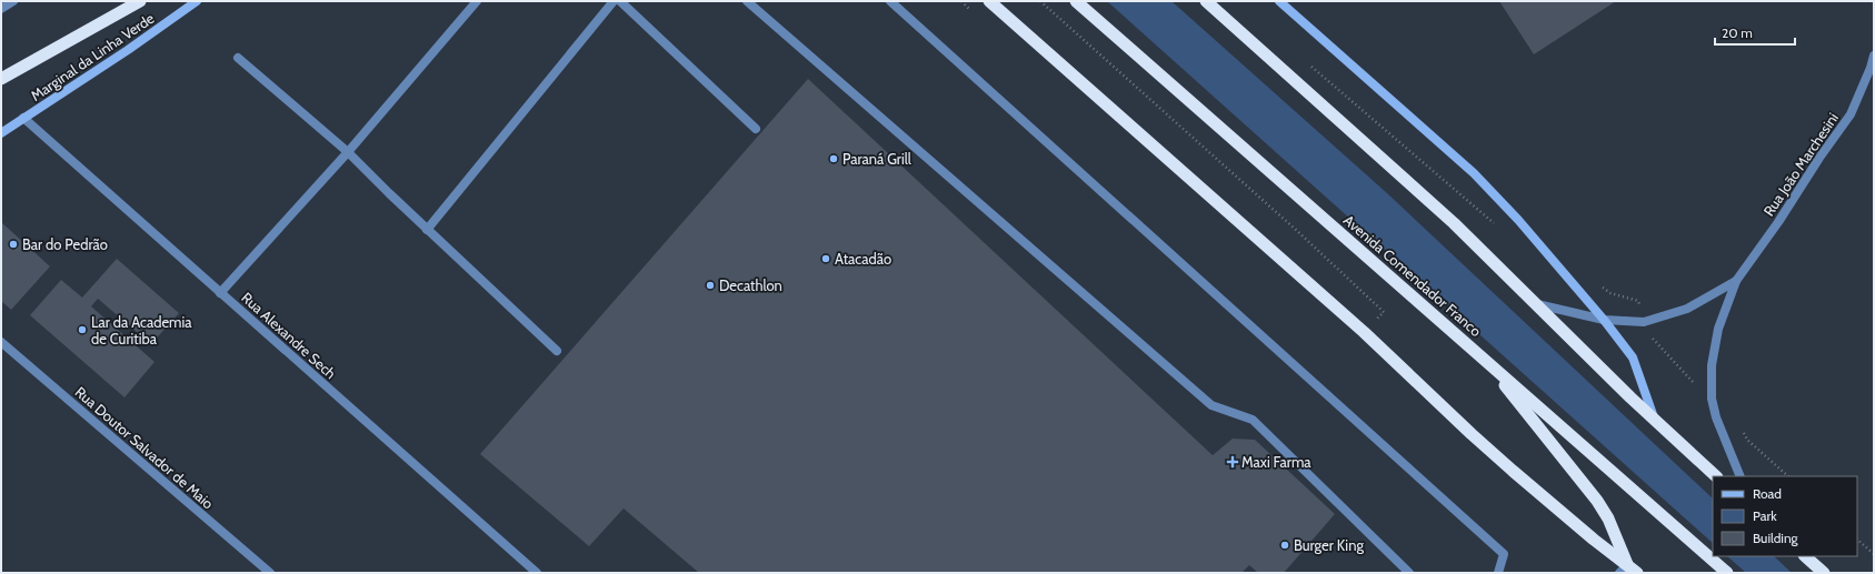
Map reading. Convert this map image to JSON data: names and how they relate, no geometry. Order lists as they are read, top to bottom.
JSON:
{
  "streets": {
    "highway": ["Avenida Comendador Franco"],
    "main road": ["Marginal da Linha Verde"],
    "street": ["Rua João Marchesini", "Rua Alexandre Sech", "Rua Doutor Salvador de Maio"]
  },
  "crossings": [
    ["Marginal da Linha Verde", "Rua Alexandre Sech"]
  ],
  "places": {
    "other": [
      "Paraná Grill",
      "Bar do Pedrão",
      "Atacadão",
      "Decathlon",
      "Lar da Academia de Curitiba",
      "Burger King"
    ],
    "health": ["Maxi Farma"]
  },
  "legend": ["Road", "Park", "Building"],
  "scale_bar": "20 m"
}
